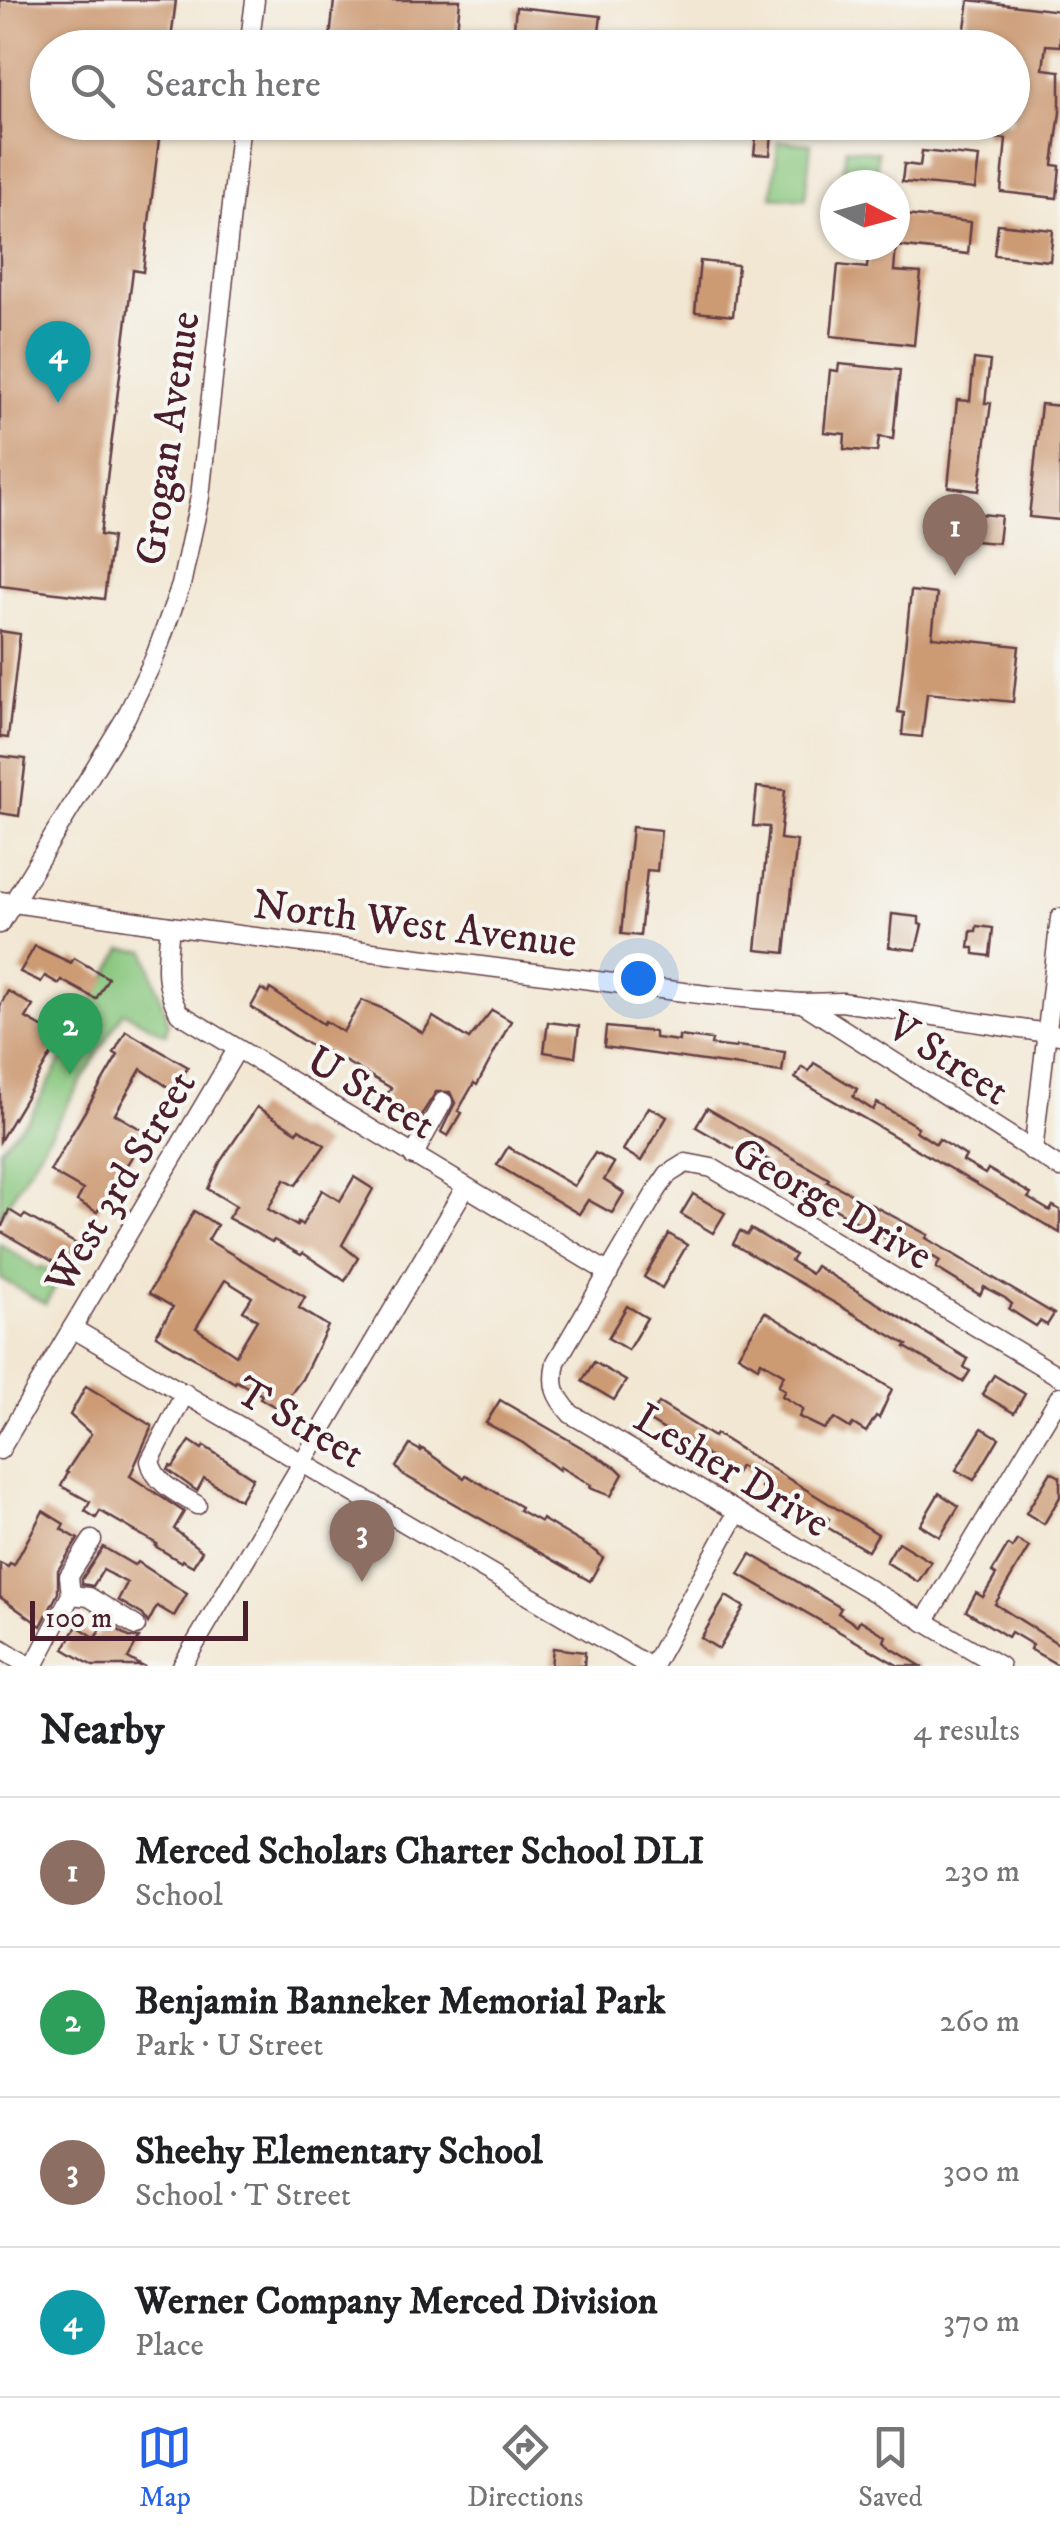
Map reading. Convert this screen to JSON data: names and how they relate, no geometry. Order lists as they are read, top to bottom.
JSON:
{
  "streets": {
    "street": [
      "Grogan Avenue",
      "North West Avenue",
      "V Street",
      "U Street",
      "West 3rd Street",
      "George Drive",
      "T Street",
      "Lesher Drive"
    ]
  },
  "crossings": [
    ["Grogan Avenue", "North West Avenue"],
    ["North West Avenue", "V Street"],
    ["North West Avenue", "U Street"],
    ["U Street", "West 3rd Street"],
    ["U Street", "George Drive"],
    ["U Street", "Lesher Drive"],
    ["West 3rd Street", "T Street"],
    ["George Drive", "Lesher Drive"]
  ],
  "scale_bar": "100 m",
  "north": "right",
  "page": {
    "search": "Search here",
    "pins": [
      "4",
      "1",
      "2",
      "3"
    ],
    "scale": "100 m",
    "heading": ["Nearby", "4 results"],
    "list": [
      {
        "mark": "1",
        "name": "Merced Scholars Charter School DLI",
        "note": "School",
        "value": "230 m"
      },
      {
        "mark": "2",
        "name": "Benjamin Banneker Memorial Park",
        "note": "Park · U Street",
        "value": "260 m"
      },
      {
        "mark": "3",
        "name": "Sheehy Elementary School",
        "note": "School · T Street",
        "value": "300 m"
      },
      {
        "mark": "4",
        "name": "Werner Company Merced Division",
        "note": "Place",
        "value": "370 m"
      }
    ],
    "nav": ["Map", "Directions", "Saved"]
  }
}
